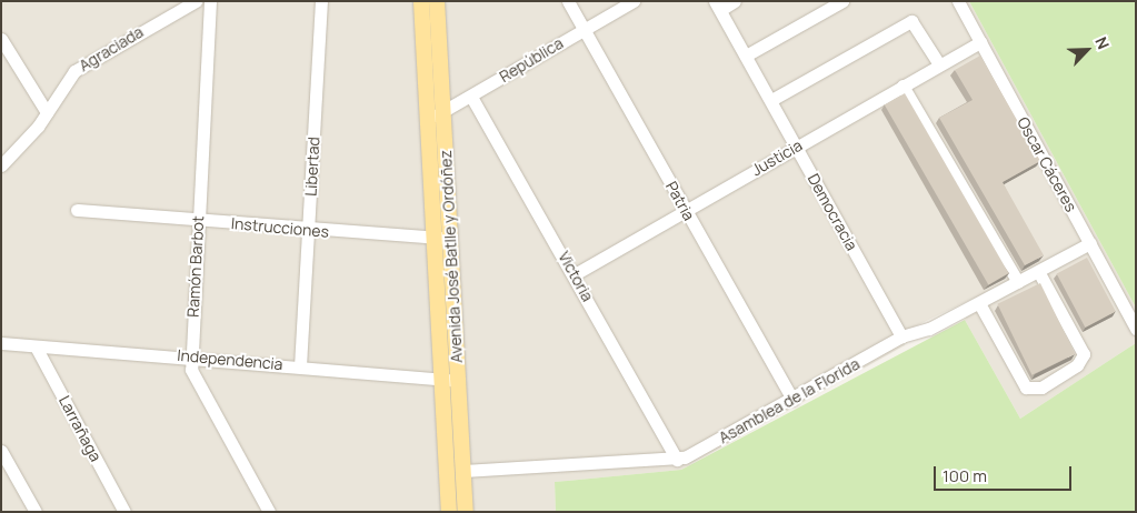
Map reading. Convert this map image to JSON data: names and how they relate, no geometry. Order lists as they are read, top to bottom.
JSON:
{
  "streets": {
    "main road": ["Avenida José Batlle y Ordóñez"],
    "street": [
      "Agraciada",
      "República",
      "Justicia",
      "Oscar Cáceres",
      "Libertad",
      "Patria",
      "Democracia",
      "Instrucciones",
      "Ramón Barbot",
      "Victoria",
      "Independencia",
      "Asamblea de la Florida",
      "Larrañaga"
    ]
  },
  "crossings": [
    ["República", "Patria"],
    ["República", "Avenida José Batlle y Ordóñez"],
    ["República", "Victoria"],
    ["Justicia", "Oscar Cáceres"],
    ["Justicia", "Patria"],
    ["Justicia", "Democracia"],
    ["Justicia", "Victoria"],
    ["Oscar Cáceres", "Asamblea de la Florida"],
    ["Libertad", "Instrucciones"],
    ["Libertad", "Independencia"],
    ["Patria", "Asamblea de la Florida"],
    ["Democracia", "Asamblea de la Florida"],
    ["Instrucciones", "Avenida José Batlle y Ordóñez"],
    ["Instrucciones", "Ramón Barbot"],
    ["Avenida José Batlle y Ordóñez", "Independencia"],
    ["Avenida José Batlle y Ordóñez", "Asamblea de la Florida"],
    ["Ramón Barbot", "Independencia"],
    ["Victoria", "Asamblea de la Florida"],
    ["Independencia", "Larrañaga"]
  ],
  "scale_bar": "100 m",
  "north": "top right"
}
